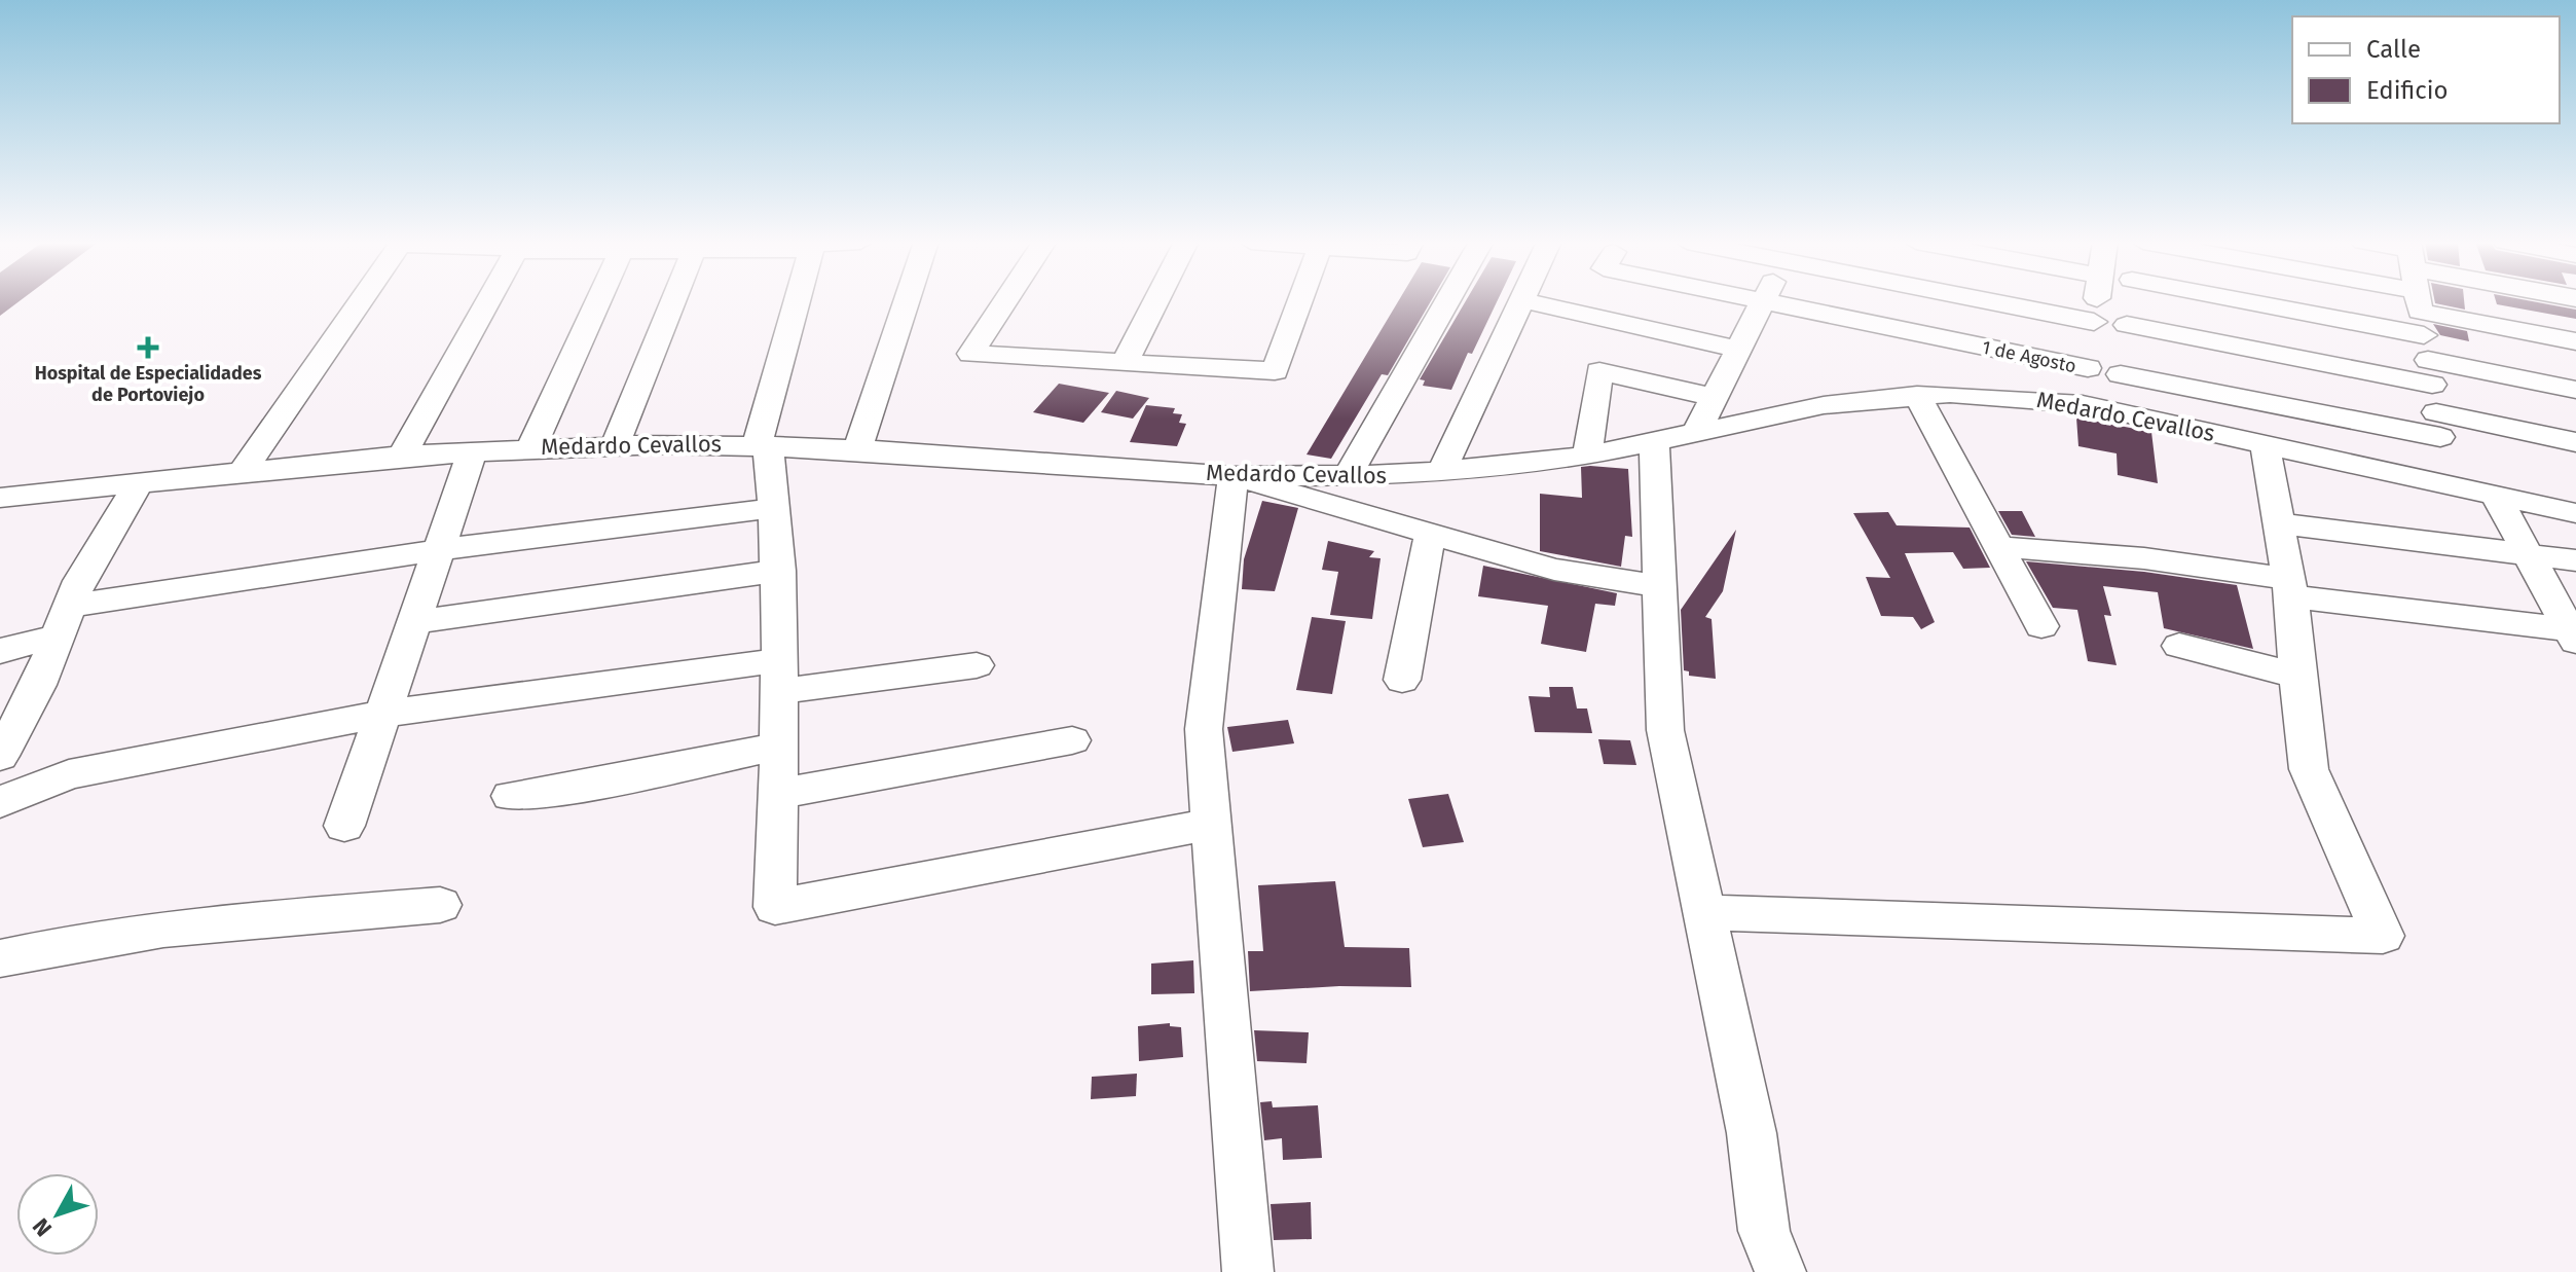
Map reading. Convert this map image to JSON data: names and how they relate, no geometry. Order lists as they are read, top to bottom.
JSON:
{
  "streets": {
    "street": ["1 de Agosto", "Medardo Cevallos"]
  },
  "places": {
    "health": ["Hospital de Especialidades de Portoviejo"]
  },
  "legend": ["Calle", "Edificio"],
  "north": "bottom left"
}
